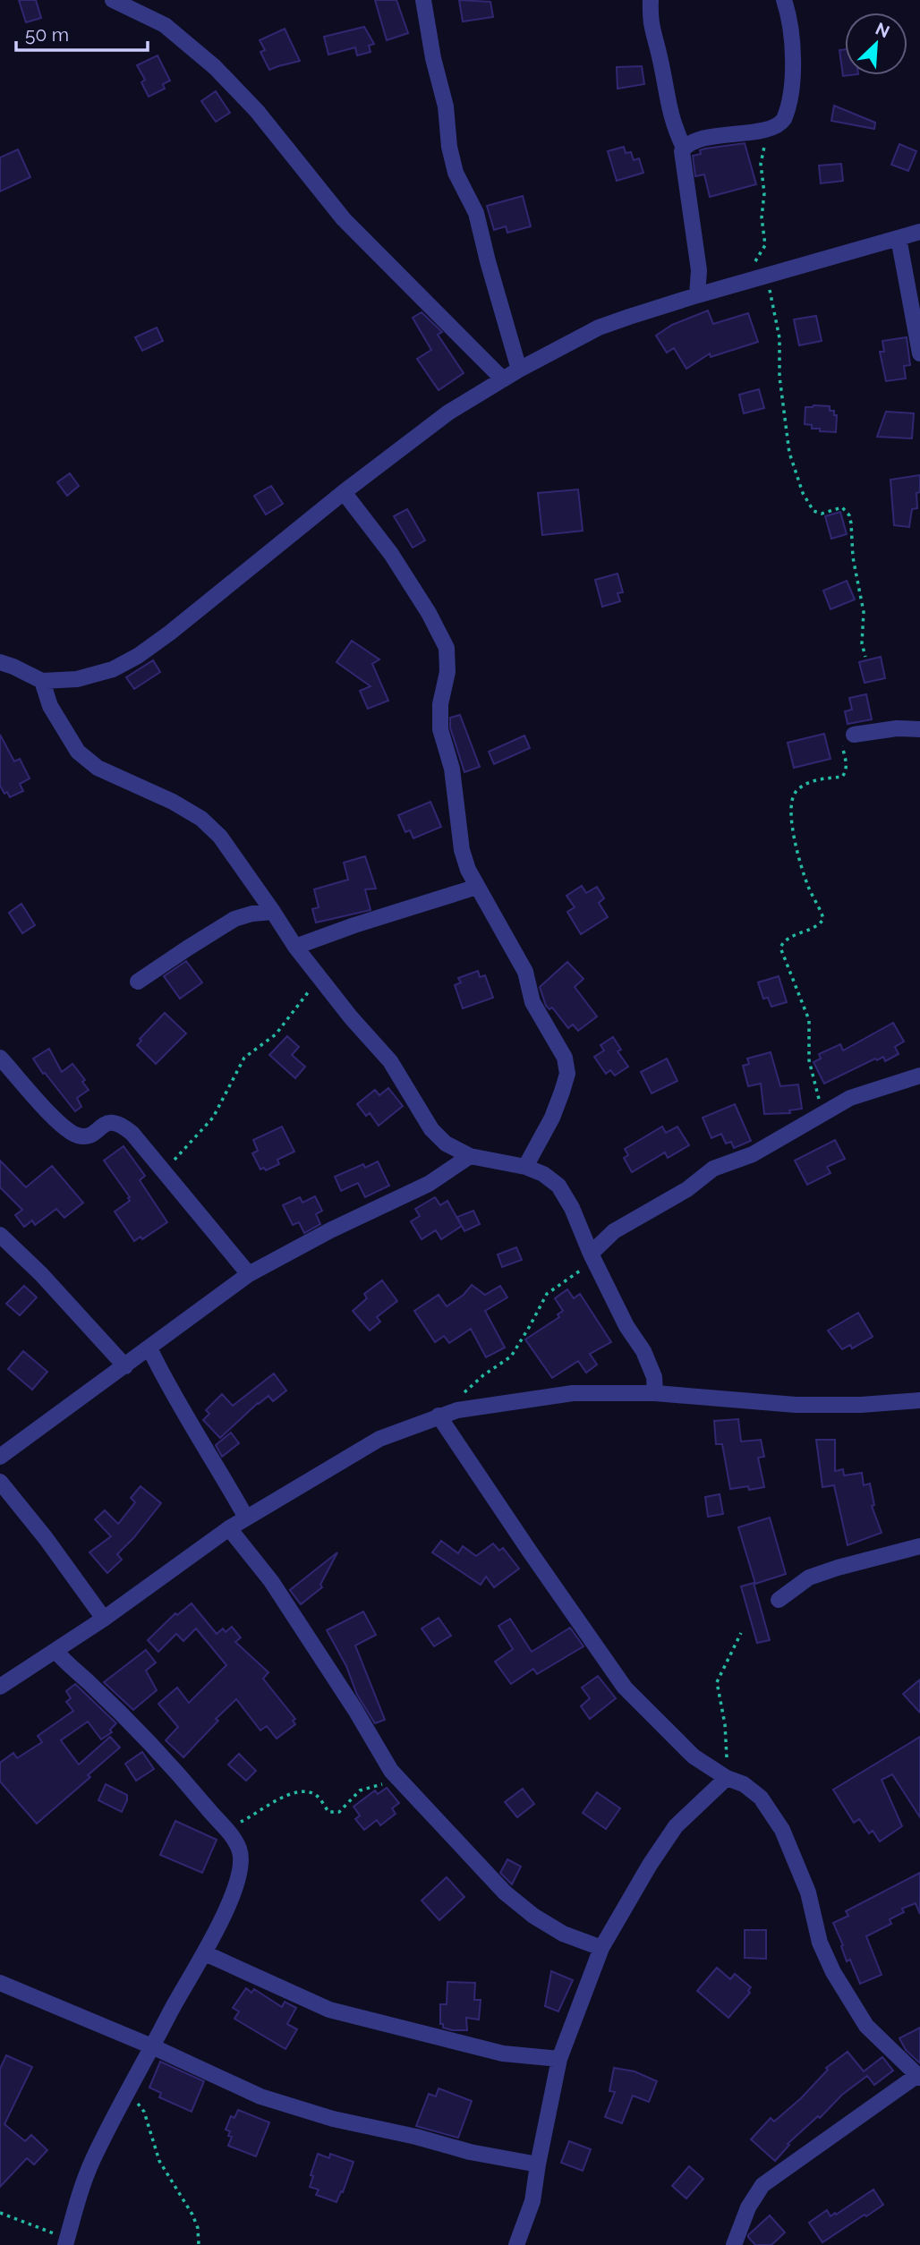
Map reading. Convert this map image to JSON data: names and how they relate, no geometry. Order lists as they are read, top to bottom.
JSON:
{
  "scale_bar": "50 m",
  "north": "top right"
}
